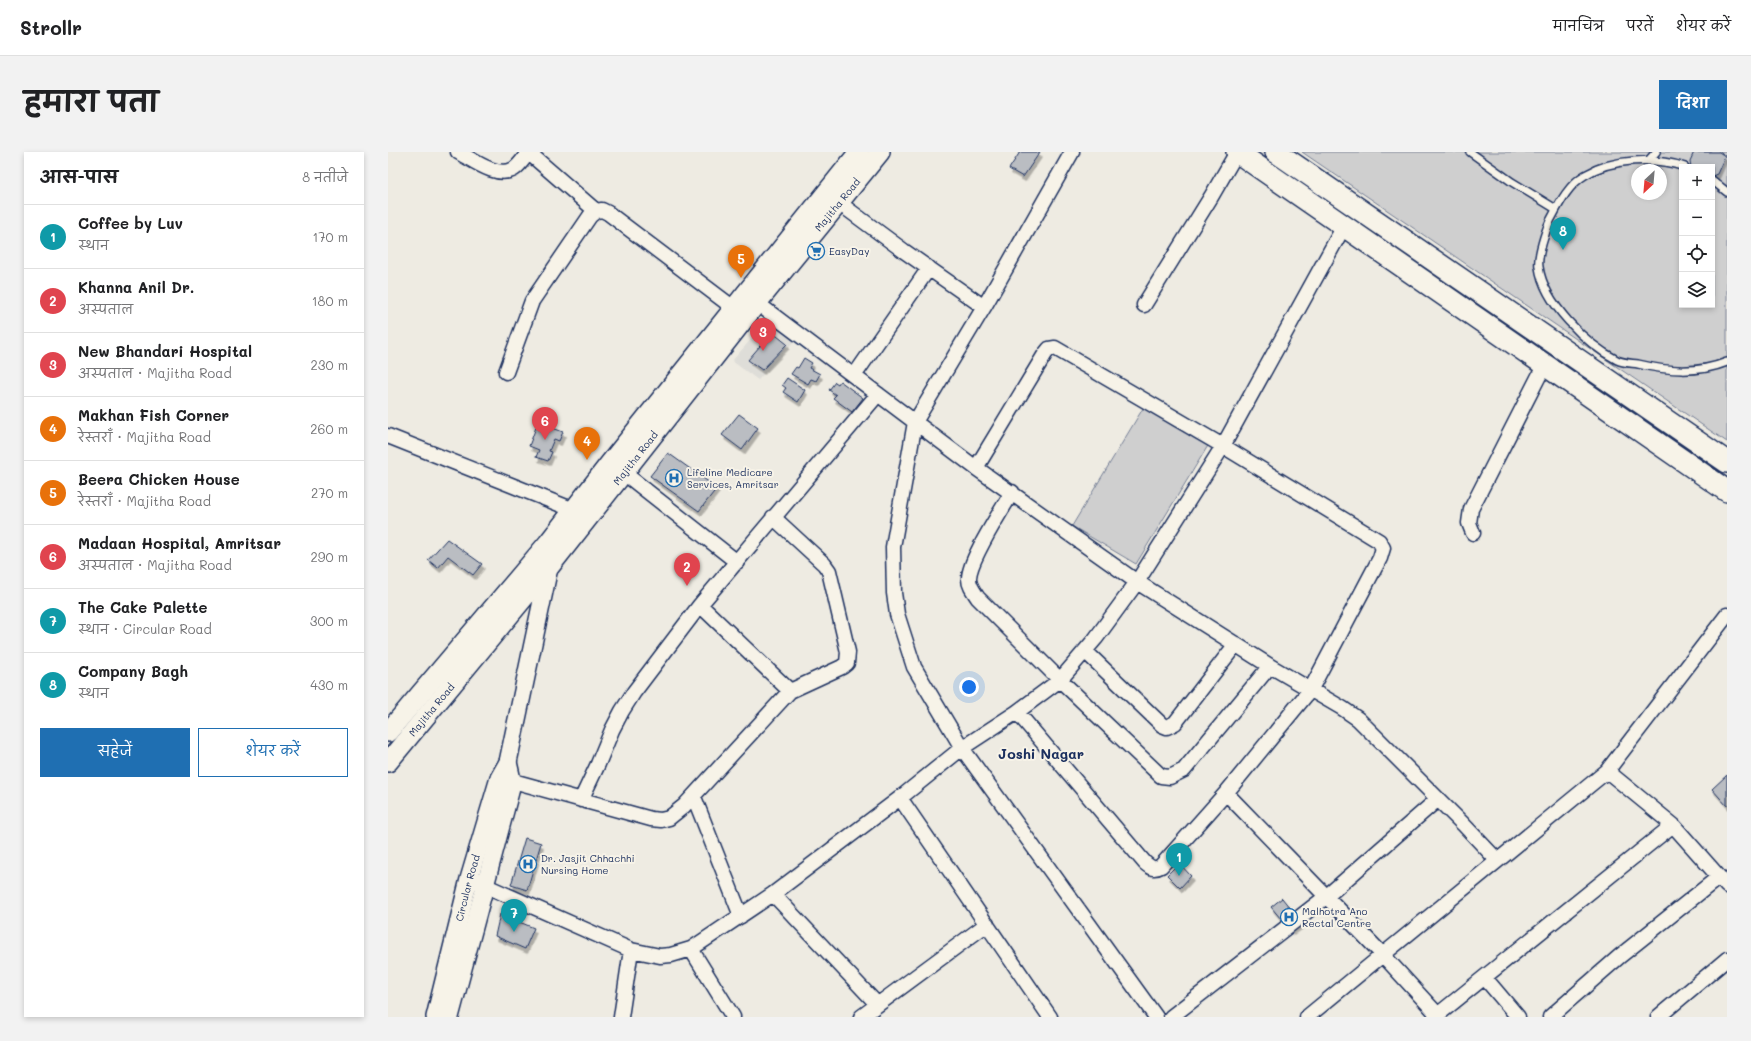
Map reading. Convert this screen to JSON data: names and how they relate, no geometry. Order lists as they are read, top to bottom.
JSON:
{
  "streets": {
    "main road": ["Majitha Road"],
    "street": ["Circular Road"]
  },
  "crossings": [
    ["Majitha Road", "Circular Road"]
  ],
  "districts": ["Joshi Nagar"],
  "places": {
    "supermarket": ["EasyDay"],
    "hospital": ["Lifeline Medicare Services, Amritsar", "Dr. Jasjit Chhachhi Nursing Home", "Malhotra Ano Rectal Centre"]
  },
  "north": "bottom left",
  "page": {
    "header": "Strollr",
    "nav": ["मानचित्र", "परतें", "शेयर करें"],
    "title": "हमारा पता",
    "buttons": [
      "दिशा",
      ["सहेजें", "शेयर करें"]
    ],
    "heading": ["आस-पास", "8 नतीजे"],
    "map_buttons": ["+", "−"],
    "list": [
      {
        "mark": "1",
        "name": "Coffee by Luv",
        "note": "स्थान",
        "value": "170 m"
      },
      {
        "mark": "2",
        "name": "Khanna Anil Dr.",
        "note": "अस्पताल",
        "value": "180 m"
      },
      {
        "mark": "3",
        "name": "New Bhandari Hospital",
        "note": "अस्पताल · Majitha Road",
        "value": "230 m"
      },
      {
        "mark": "4",
        "name": "Makhan Fish Corner",
        "note": "रेस्तराँ · Majitha Road",
        "value": "260 m"
      },
      {
        "mark": "5",
        "name": "Beera Chicken House",
        "note": "रेस्तराँ · Majitha Road",
        "value": "270 m"
      },
      {
        "mark": "6",
        "name": "Madaan Hospital, Amritsar",
        "note": "अस्पताल · Majitha Road",
        "value": "290 m"
      },
      {
        "mark": "7",
        "name": "The Cake Palette",
        "note": "स्थान · Circular Road",
        "value": "300 m"
      },
      {
        "mark": "8",
        "name": "Company Bagh",
        "note": "स्थान",
        "value": "430 m"
      }
    ],
    "pins": [
      "8",
      "5",
      "3",
      "6",
      "4",
      "2",
      "1",
      "7"
    ]
  }
}
